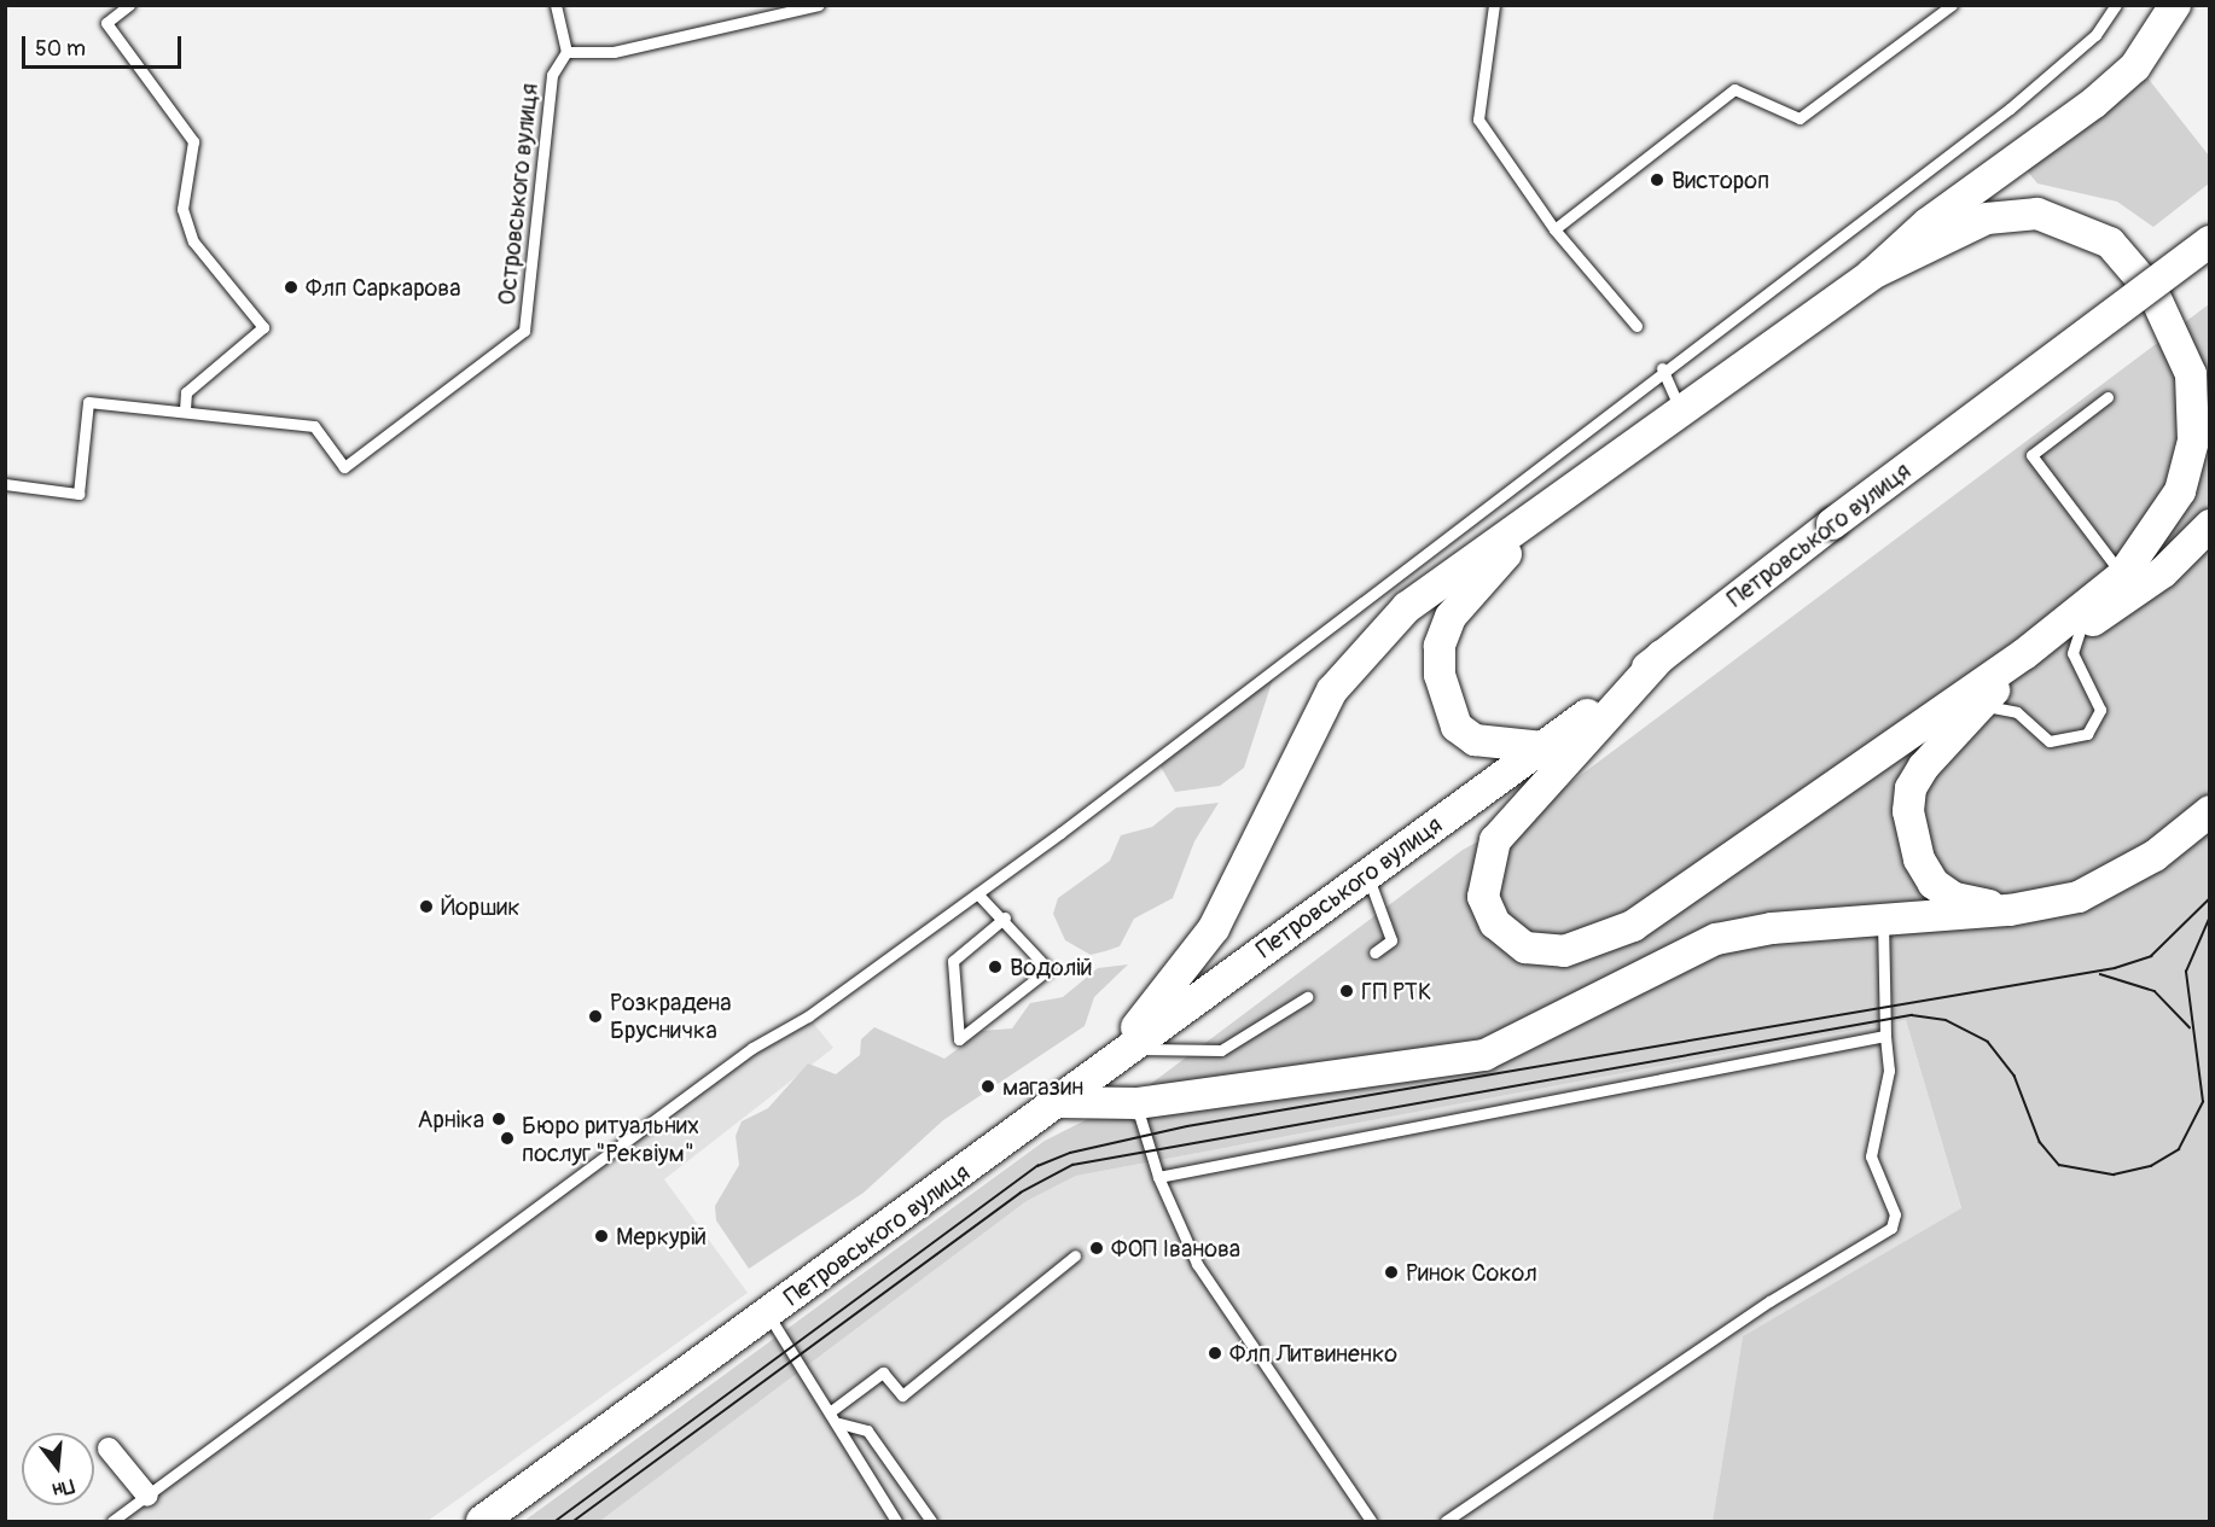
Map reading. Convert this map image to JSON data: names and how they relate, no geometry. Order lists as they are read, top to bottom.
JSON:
{
  "streets": {
    "main road": ["Петровського вулиця"],
    "lane": ["Островського вулиця"]
  },
  "places": [
    "Вистороп",
    "Флп Саркарова",
    "Йоршик",
    "Водолій",
    "ГП РТК",
    "Розкрадена Брусничка",
    "магазин",
    "Арніка",
    "Бюро ритуальних послуг \"Реквіум\"",
    "Меркурій",
    "ФОП Іванова",
    "Ринок Сокол",
    "Флп Литвиненко"
  ],
  "scale_bar": "50 m",
  "north": "bottom"
}
